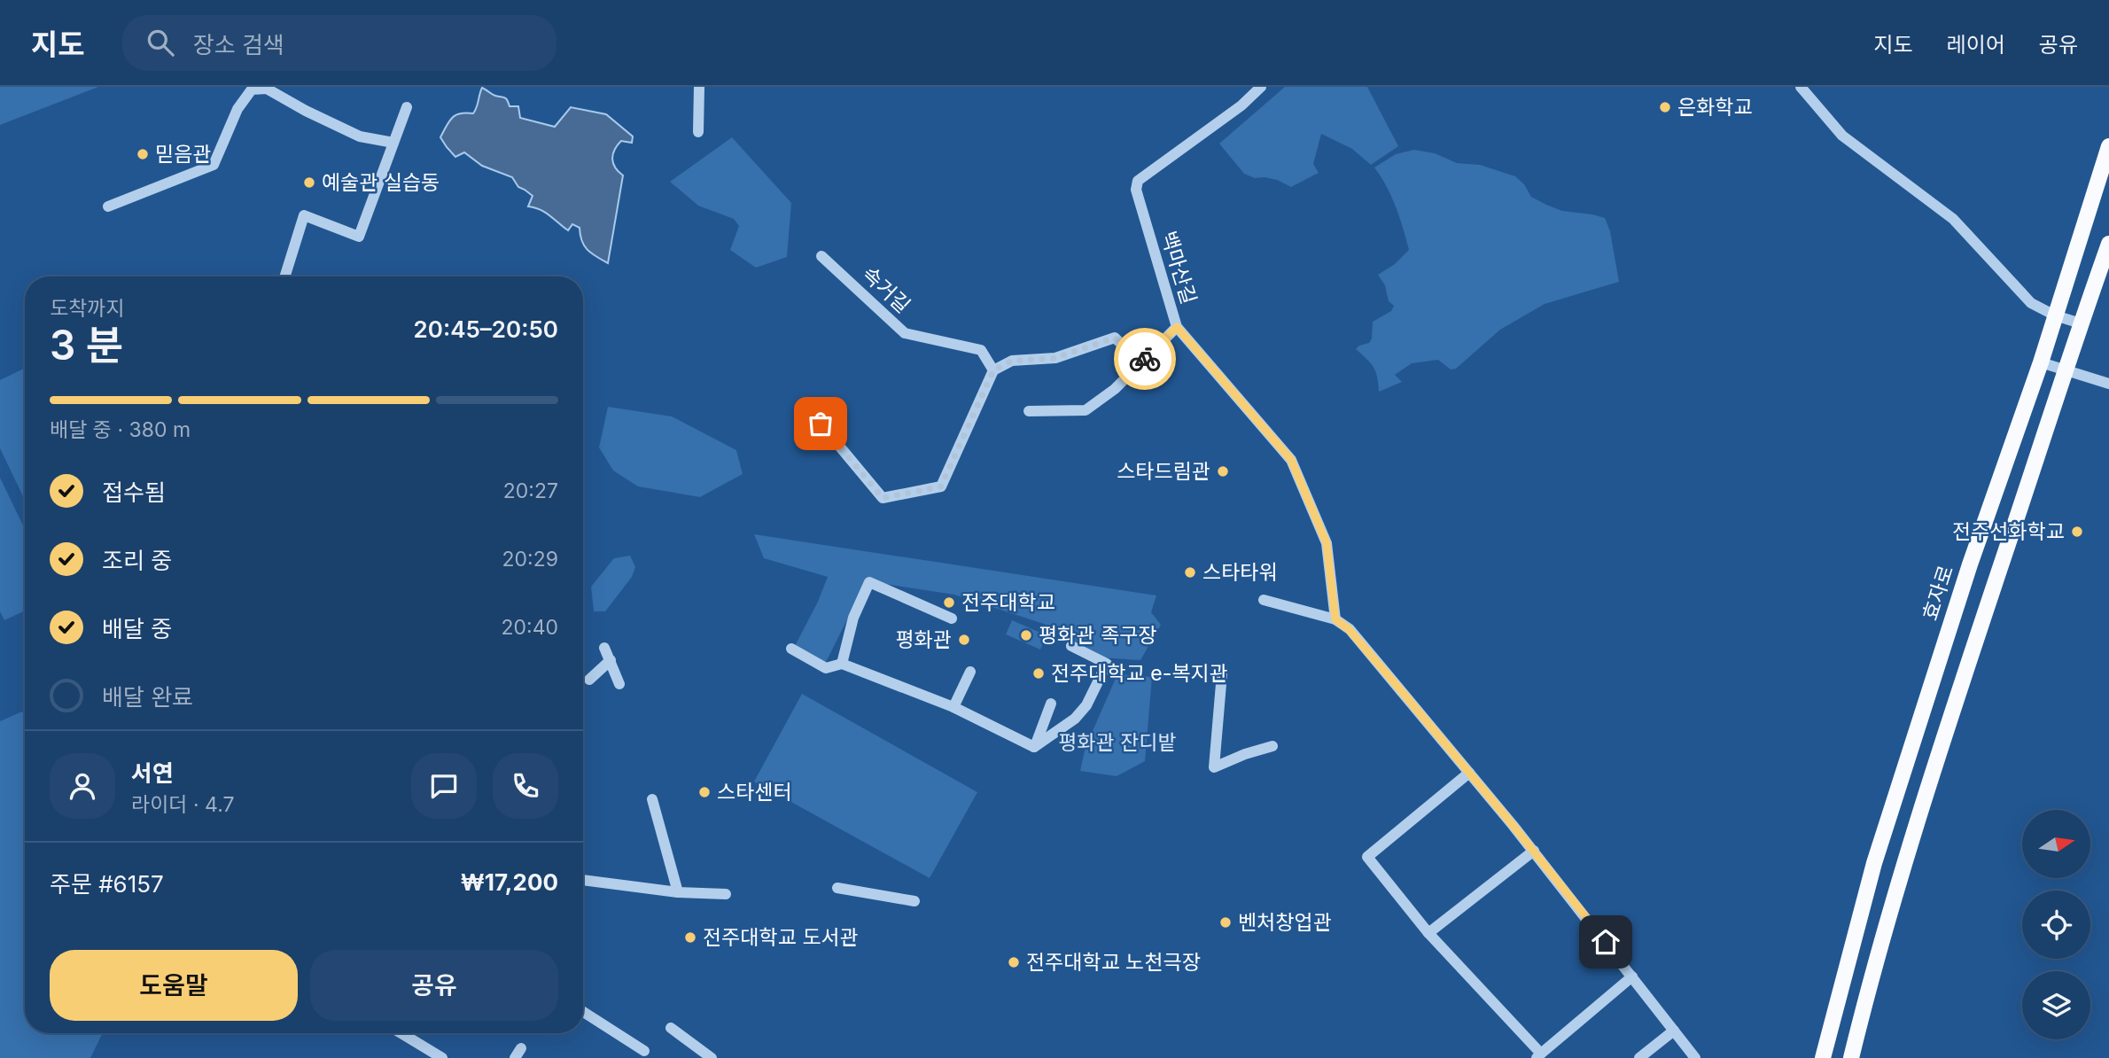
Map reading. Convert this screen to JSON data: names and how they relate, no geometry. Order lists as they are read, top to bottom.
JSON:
{
  "streets": {
    "main road": ["효자로"],
    "street": ["백마산길", "속거길"]
  },
  "parks": ["평화관 잔디밭"],
  "places": [
    "은화학교",
    "믿음관",
    "예술관 실습동",
    "스타드림관",
    "전주선화학교",
    "스타타워",
    "전주대학교",
    "평화관 족구장",
    "평화관",
    "전주대학교 e-복지관",
    "스타센터",
    "벤처창업관",
    "전주대학교 도서관",
    "전주대학교 노천극장"
  ],
  "north": "right",
  "page": {
    "header": "지도",
    "search": "장소 검색",
    "nav": ["지도", "레이어", "공유"],
    "heading": ["3 분", "도착까지", "20:45–20:50"],
    "panel": [
      "서연",
      "라이더 · 4.7",
      "주문 #6157",
      "₩17,200"
    ],
    "bar": "배달 중 · 380 m",
    "list": [
      ["접수됨", "20:27"],
      ["조리 중", "20:29"],
      ["배달 중", "20:40"],
      "배달 완료"
    ],
    "buttons": ["도움말", "공유"]
  }
}
